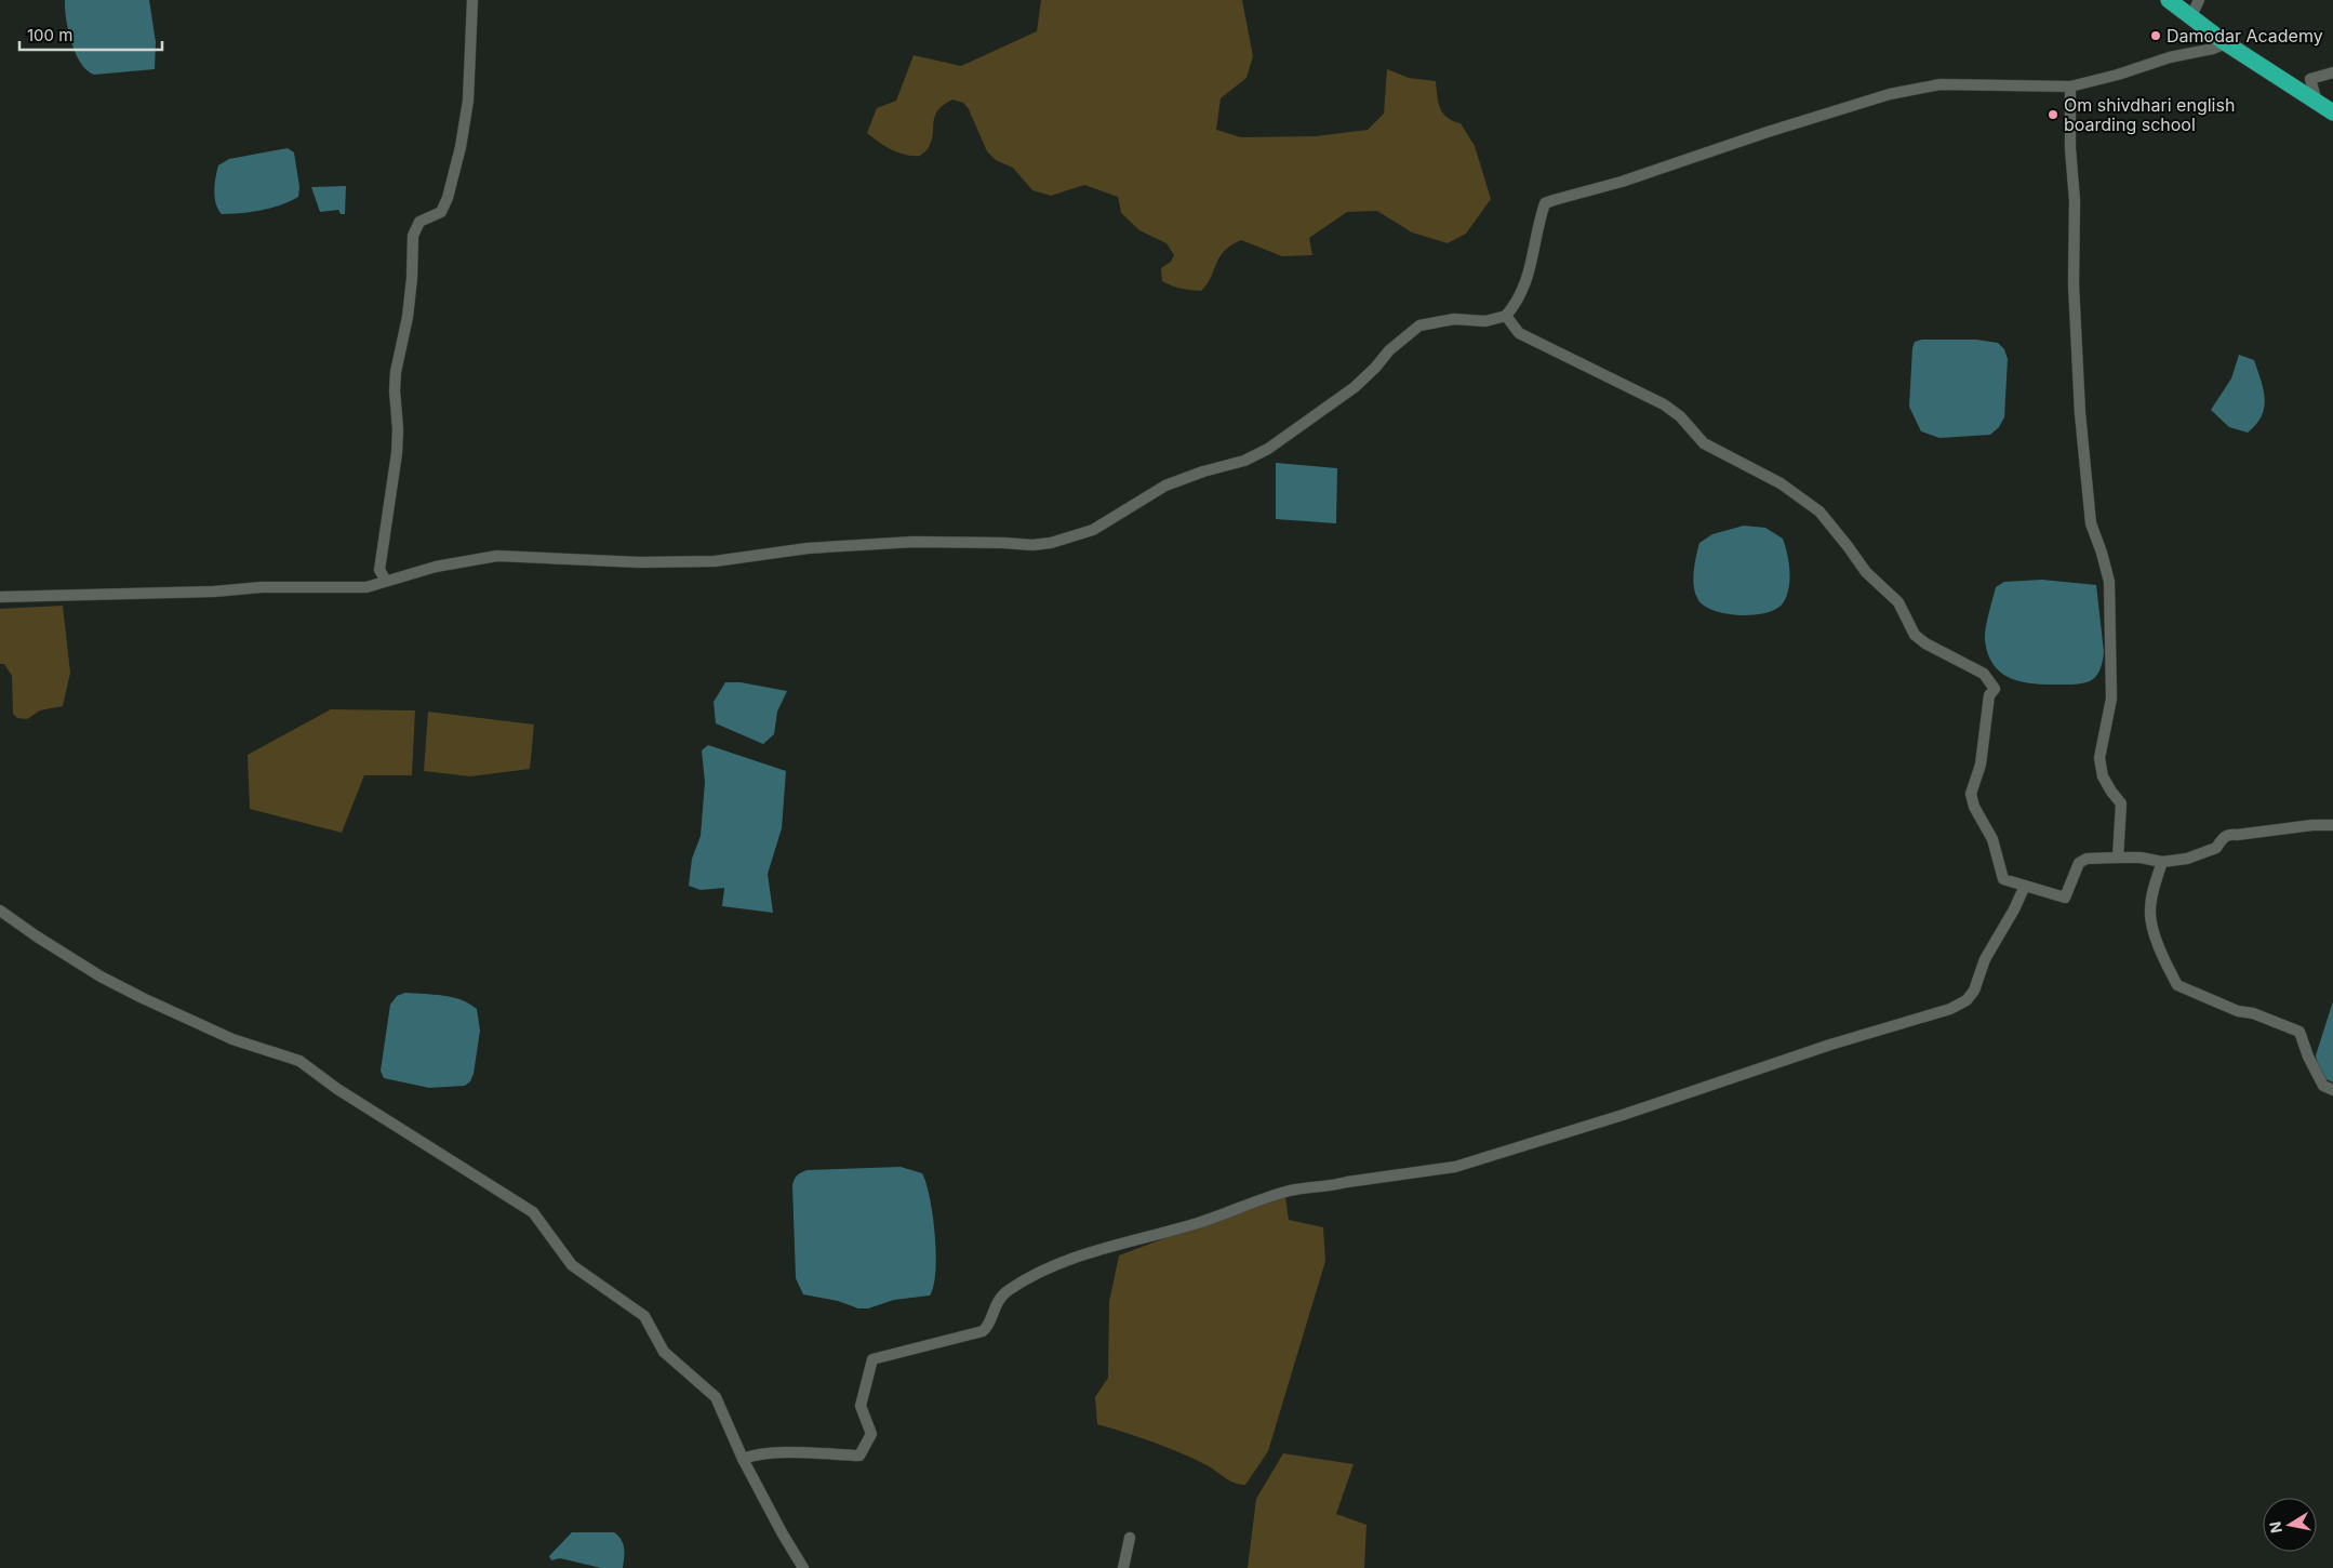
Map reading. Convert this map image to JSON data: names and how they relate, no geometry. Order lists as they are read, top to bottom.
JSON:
{
  "places": ["Damodar Academy", "Om shivdhari english boarding school"],
  "scale_bar": "100 m",
  "north": "left"
}
